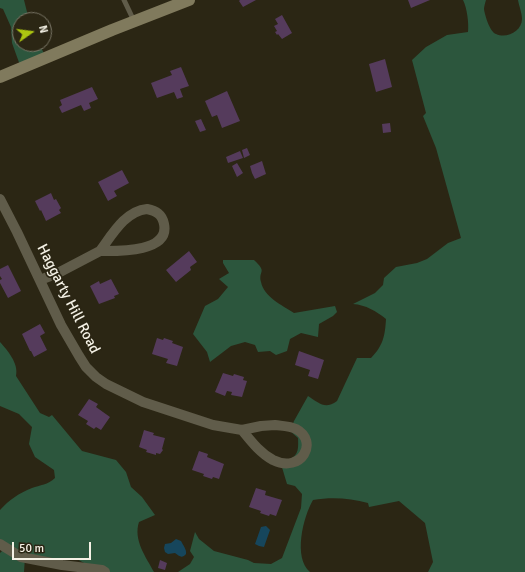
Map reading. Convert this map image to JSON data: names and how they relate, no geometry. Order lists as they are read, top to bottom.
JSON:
{
  "streets": {
    "street": ["Haggarty Hill Road"]
  },
  "scale_bar": "50 m",
  "north": "right"
}
